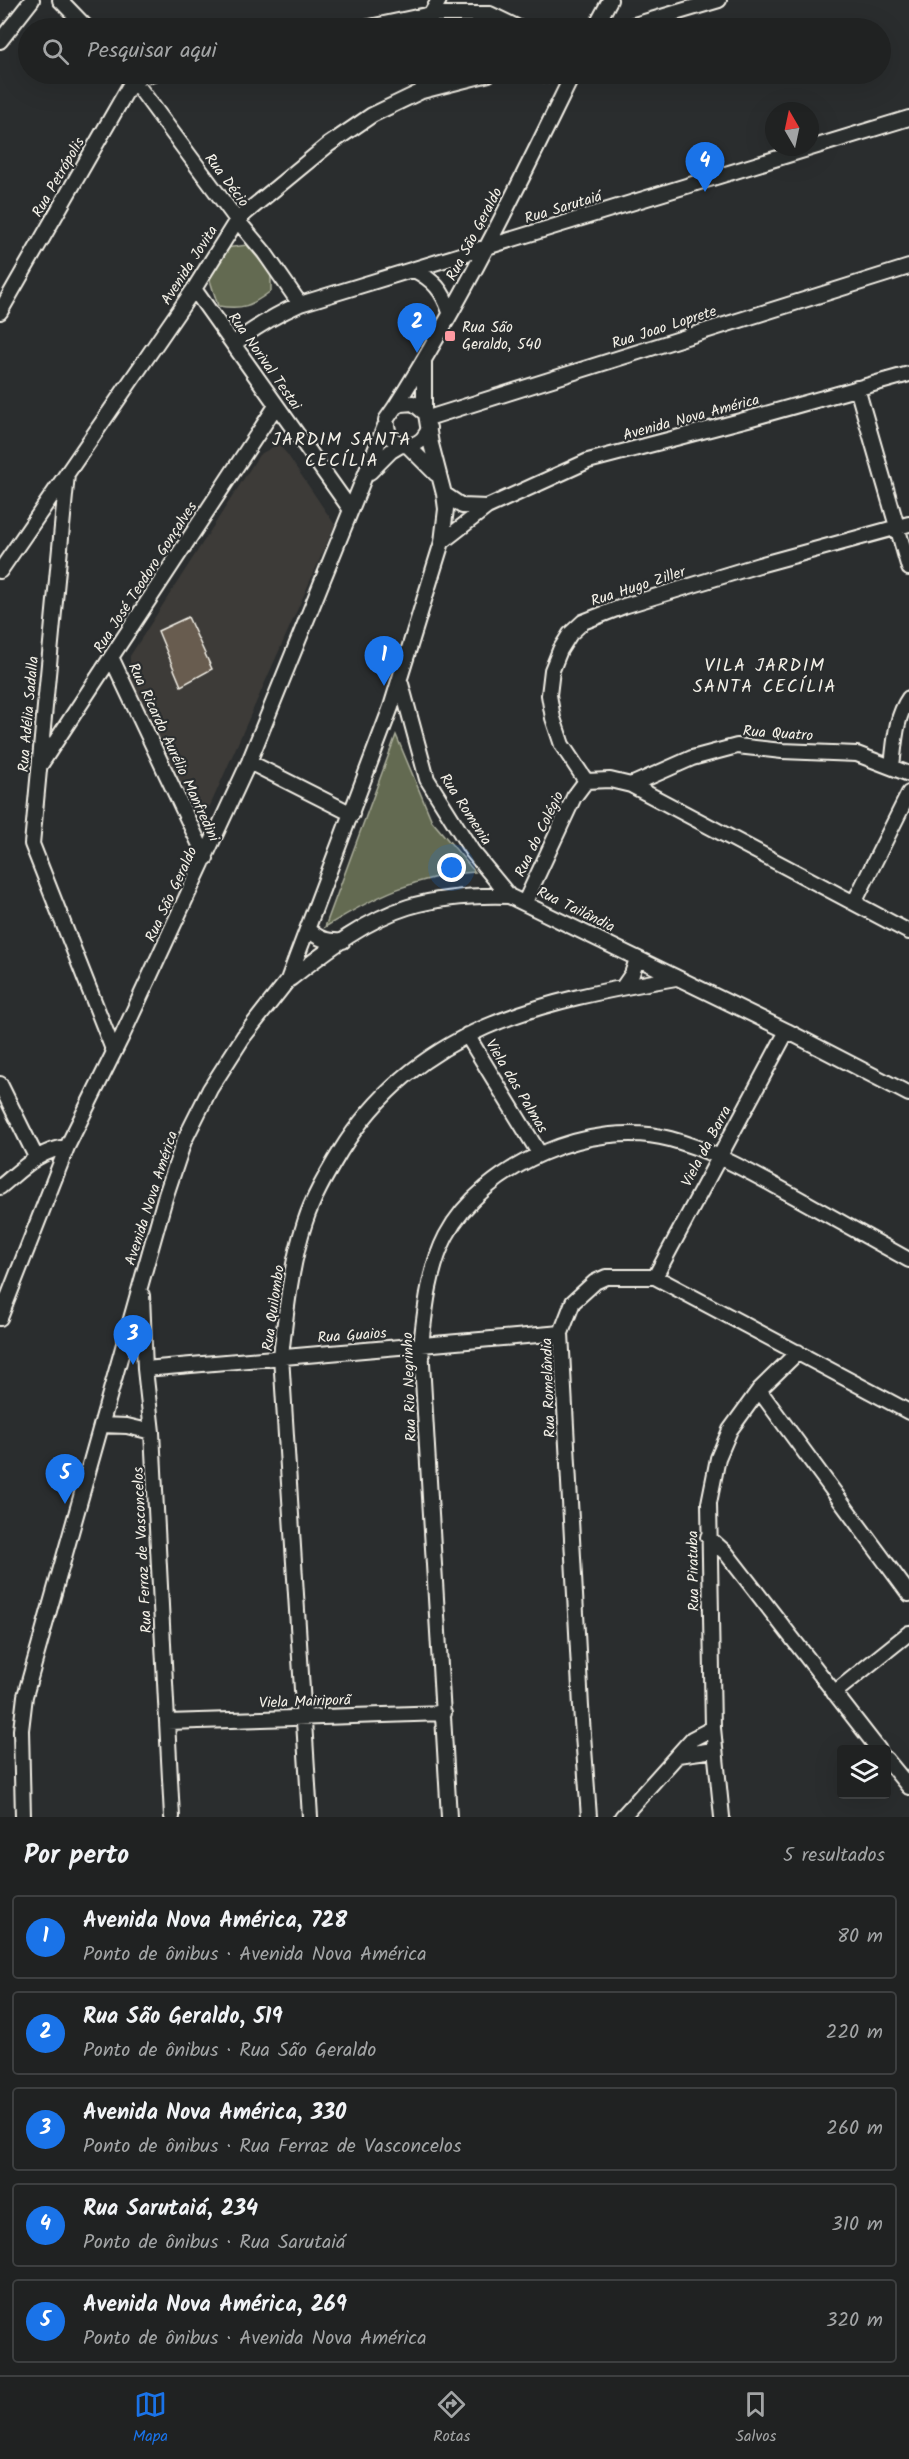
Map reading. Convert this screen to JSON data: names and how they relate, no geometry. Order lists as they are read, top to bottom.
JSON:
{
  "streets": {
    "street": [
      "Rua Petrópolis",
      "Rua Décio",
      "Rua Sarutaiá",
      "Rua São Geraldo",
      "Avenida Jovita",
      "Rua Joao Loprete",
      "Rua Norival Testai",
      "Avenida Nova América",
      "Rua José Teodoro Gonçalves",
      "Rua Hugo Ziller",
      "Rua Adélia Sadalla",
      "Rua Quatro",
      "Rua Ricardo Aurélio Manfredini",
      "Rua Romenia",
      "Rua do Colégio",
      "Rua Tailândia",
      "Viela das Palmas",
      "Viela da Barra",
      "Rua Quilombo",
      "Rua Guaios",
      "Rua Rio Negrinho",
      "Rua Romelândia",
      "Rua Ferraz de Vasconcelos",
      "Rua Piratuba",
      "Viela Mairiporã"
    ]
  },
  "crossings": [
    ["Rua Décio", "Rua Sarutaiá"],
    ["Rua Décio", "Avenida Jovita"],
    ["Rua Sarutaiá", "Rua São Geraldo"],
    ["Rua Sarutaiá", "Rua Norival Testai"],
    ["Rua São Geraldo", "Rua Joao Loprete"],
    ["Rua São Geraldo", "Rua Norival Testai"],
    ["Rua São Geraldo", "Rua Adélia Sadalla"],
    ["Rua São Geraldo", "Rua Ricardo Aurélio Manfredini"],
    ["Avenida Jovita", "Rua Norival Testai"],
    ["Avenida Jovita", "Rua Adélia Sadalla"],
    ["Rua Norival Testai", "Rua José Teodoro Gonçalves"],
    ["Avenida Nova América", "Rua Romenia"],
    ["Avenida Nova América", "Rua Tailândia"],
    ["Avenida Nova América", "Rua Ferraz de Vasconcelos"],
    ["Rua José Teodoro Gonçalves", "Rua Adélia Sadalla"],
    ["Rua José Teodoro Gonçalves", "Rua Ricardo Aurélio Manfredini"],
    ["Rua Hugo Ziller", "Rua do Colégio"],
    ["Rua Romenia", "Rua Tailândia"],
    ["Rua do Colégio", "Rua Tailândia"],
    ["Rua Tailândia", "Viela da Barra"],
    ["Rua Tailândia", "Rua Quilombo"],
    ["Viela das Palmas", "Rua Quilombo"],
    ["Viela das Palmas", "Rua Rio Negrinho"],
    ["Viela da Barra", "Rua Rio Negrinho"],
    ["Viela da Barra", "Rua Romelândia"],
    ["Rua Quilombo", "Rua Guaios"],
    ["Rua Quilombo", "Viela Mairiporã"],
    ["Rua Guaios", "Rua Rio Negrinho"],
    ["Rua Guaios", "Rua Romelândia"],
    ["Rua Guaios", "Rua Ferraz de Vasconcelos"],
    ["Rua Rio Negrinho", "Viela Mairiporã"],
    ["Rua Romelândia", "Rua Piratuba"],
    ["Rua Ferraz de Vasconcelos", "Viela Mairiporã"]
  ],
  "districts": ["JARDIM SANTA CECÍLIA", "VILA JARDIM SANTA CECÍLIA"],
  "places": {
    "transit": ["Rua São Geraldo, 540"]
  },
  "north": "top",
  "page": {
    "search": "Pesquisar aqui",
    "pins": [
      "4",
      "2",
      "1",
      "3",
      "5"
    ],
    "heading": ["Por perto", "5 resultados"],
    "list": [
      {
        "mark": "1",
        "name": "Avenida Nova América, 728",
        "note": "Ponto de ônibus · Avenida Nova América",
        "value": "80 m"
      },
      {
        "mark": "2",
        "name": "Rua São Geraldo, 519",
        "note": "Ponto de ônibus · Rua São Geraldo",
        "value": "220 m"
      },
      {
        "mark": "3",
        "name": "Avenida Nova América, 330",
        "note": "Ponto de ônibus · Rua Ferraz de Vasconcelos",
        "value": "260 m"
      },
      {
        "mark": "4",
        "name": "Rua Sarutaiá, 234",
        "note": "Ponto de ônibus · Rua Sarutaiá",
        "value": "310 m"
      },
      {
        "mark": "5",
        "name": "Avenida Nova América, 269",
        "note": "Ponto de ônibus · Avenida Nova América",
        "value": "320 m"
      }
    ],
    "nav": ["Mapa", "Rotas", "Salvos"]
  }
}
